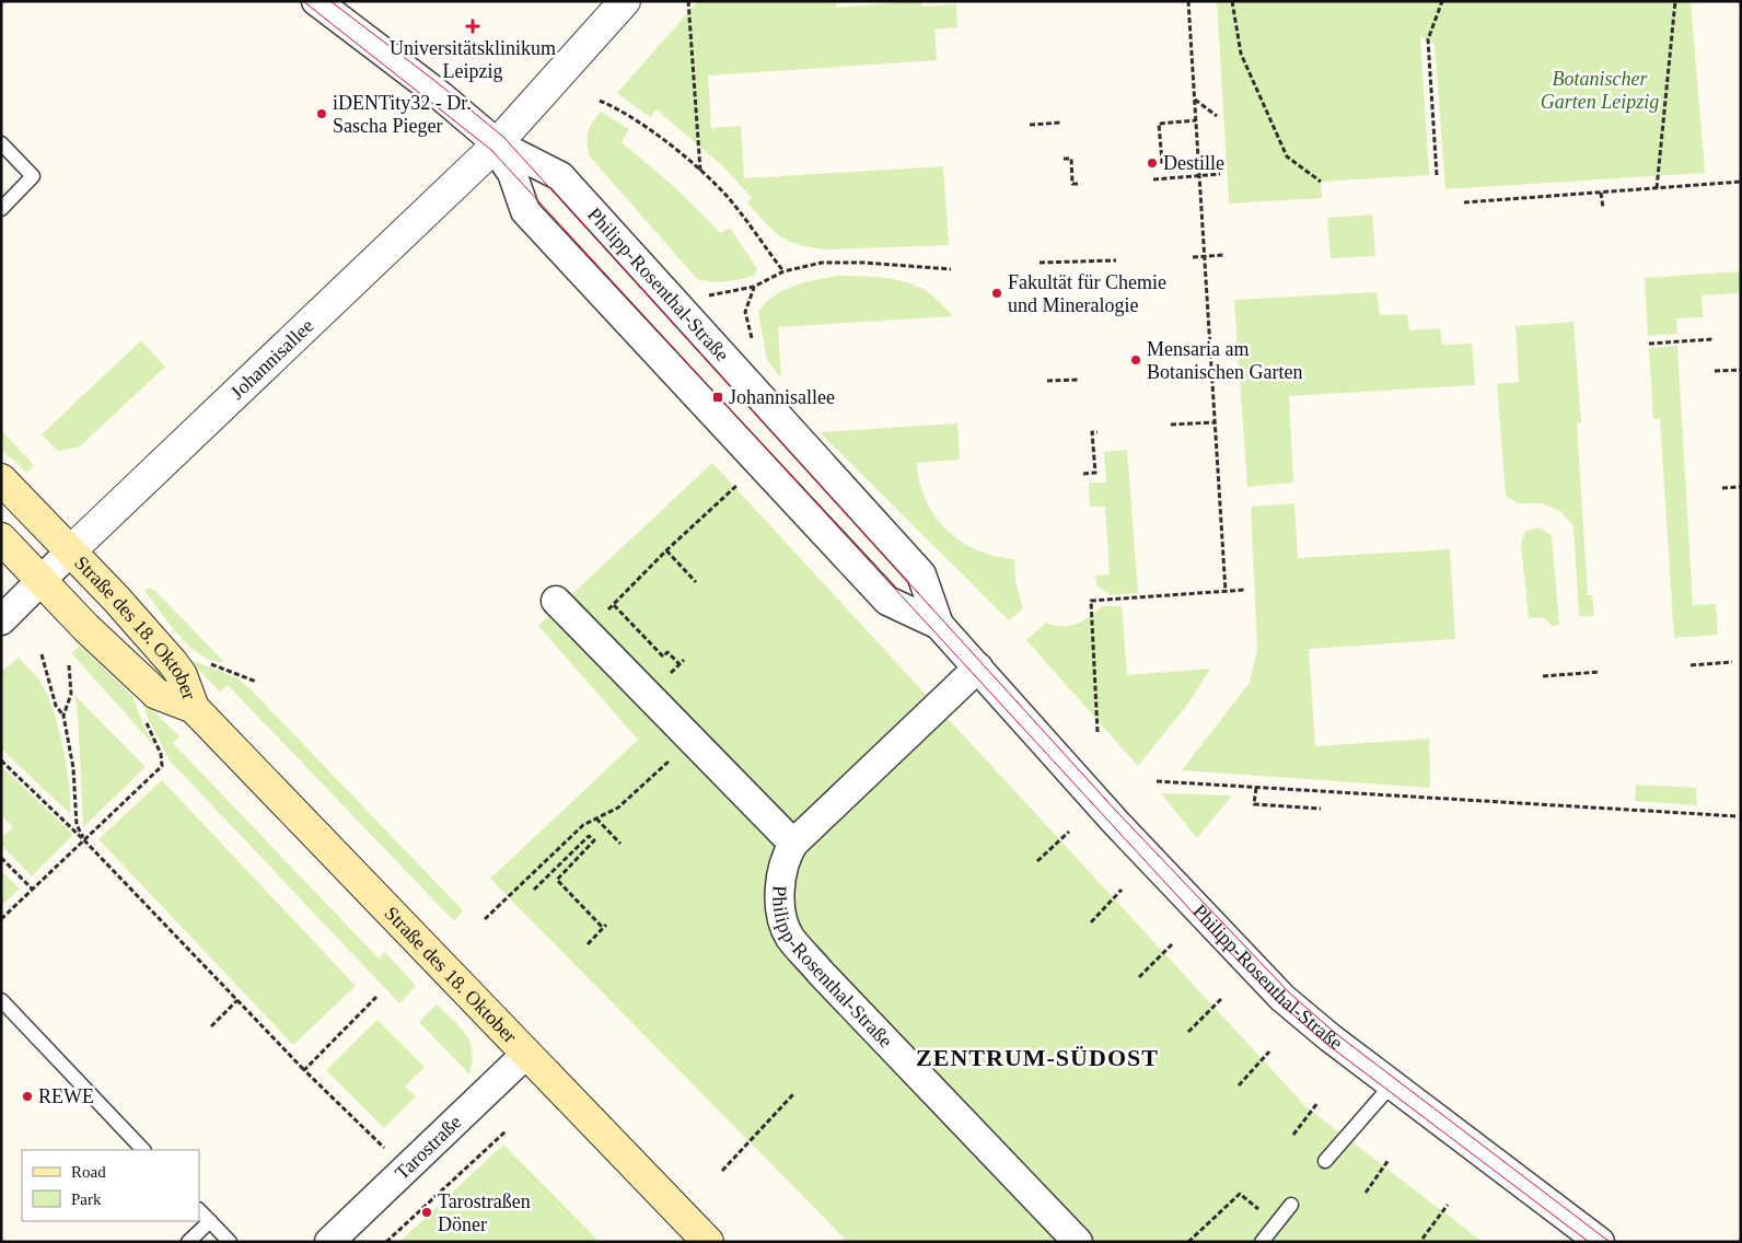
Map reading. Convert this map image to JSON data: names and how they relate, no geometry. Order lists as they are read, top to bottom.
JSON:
{
  "streets": {
    "main road": ["Straße des 18. Oktober"],
    "street": ["Philipp-Rosenthal-Straße", "Johannisallee", "Tarostraße"]
  },
  "crossings": [
    ["Philipp-Rosenthal-Straße", "Johannisallee"],
    ["Johannisallee", "Straße des 18. Oktober"],
    ["Straße des 18. Oktober", "Tarostraße"]
  ],
  "districts": ["ZENTRUM-SÜDOST"],
  "parks": ["Botanischer Garten Leipzig"],
  "places": {
    "health": ["Universitätsklinikum Leipzig"],
    "other": [
      "iDENTity32 - Dr. Sascha Pieger",
      "Destille",
      "Fakultät für Chemie und Mineralogie",
      "Mensaria am Botanischen Garten",
      "REWE",
      "Tarostraßen Döner"
    ],
    "transit": ["Johannisallee"]
  },
  "legend": ["Road", "Park"]
}
